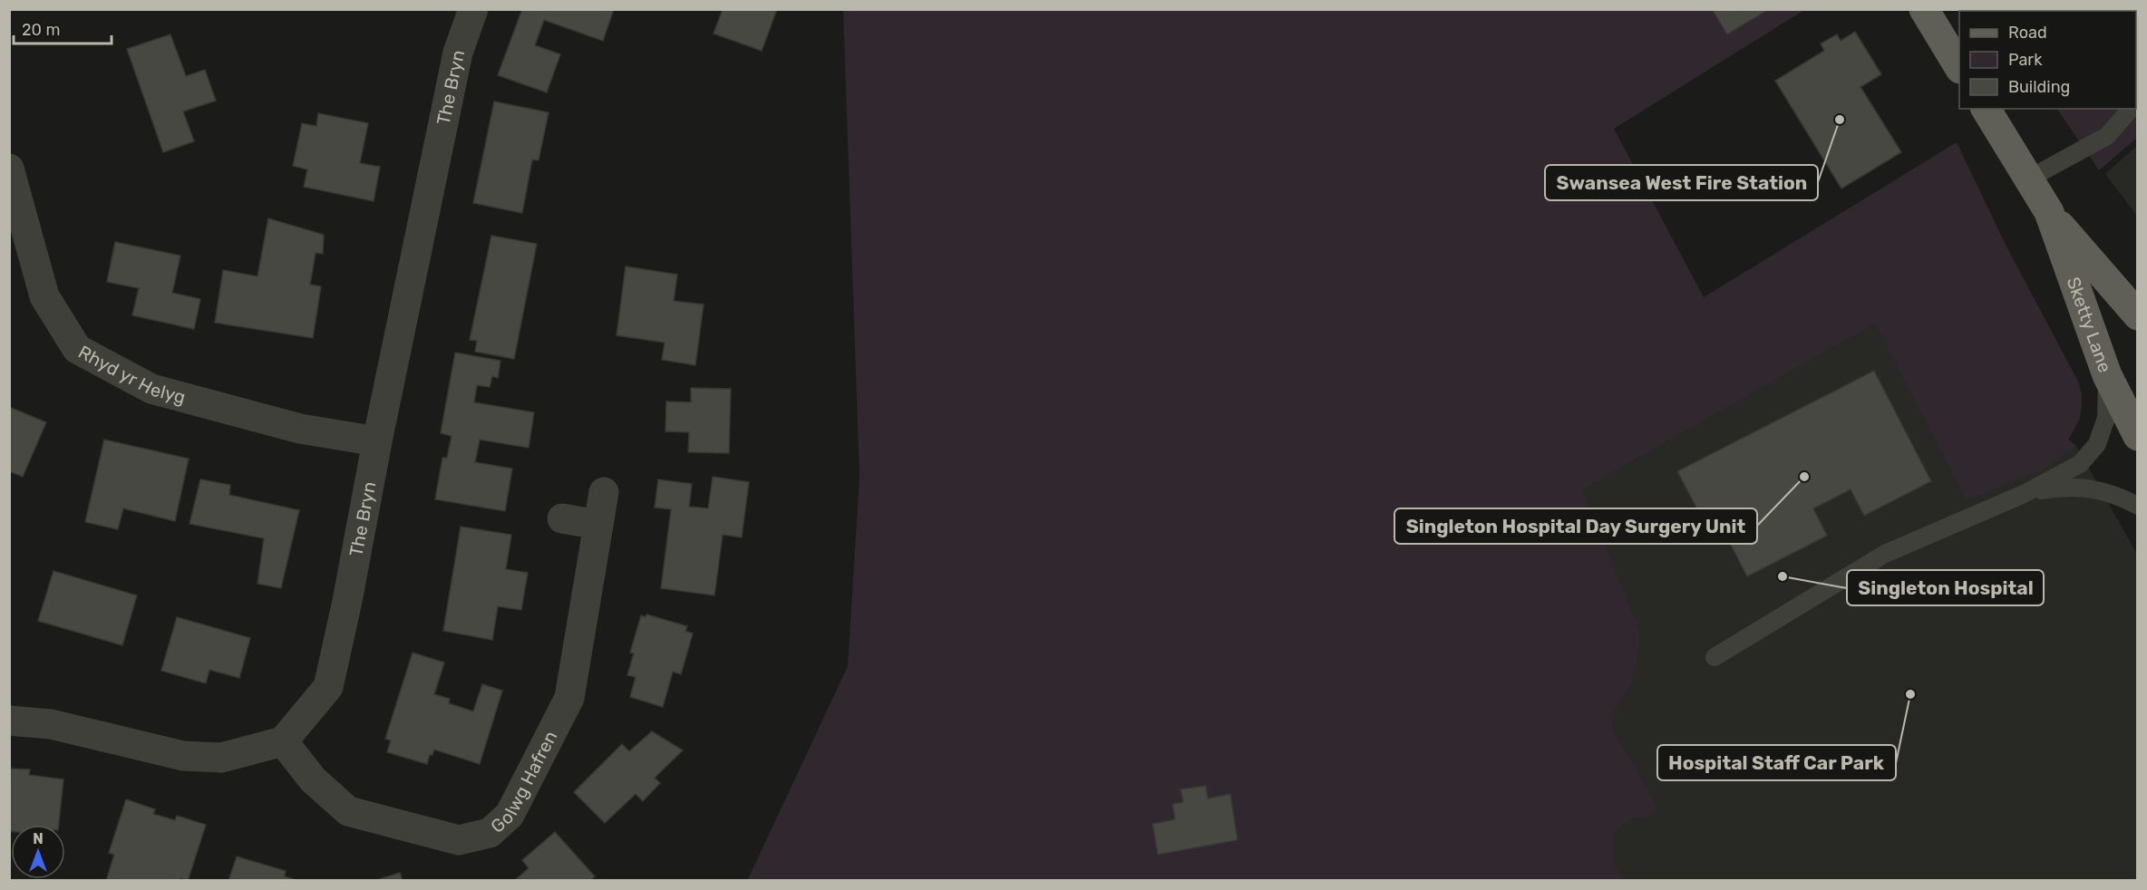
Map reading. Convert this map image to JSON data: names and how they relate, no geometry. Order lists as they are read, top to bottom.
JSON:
{
  "streets": {
    "main road": ["Sketty Lane"],
    "street": ["The Bryn", "Rhyd yr Helyg", "Golwg Hafren"]
  },
  "crossings": [
    ["The Bryn", "Rhyd yr Helyg"],
    ["The Bryn", "Golwg Hafren"]
  ],
  "places": [
    "Swansea West Fire Station",
    "Singleton Hospital Day Surgery Unit",
    "Singleton Hospital",
    "Hospital Staff Car Park"
  ],
  "legend": ["Road", "Park", "Building"],
  "scale_bar": "20 m",
  "north": "top"
}
